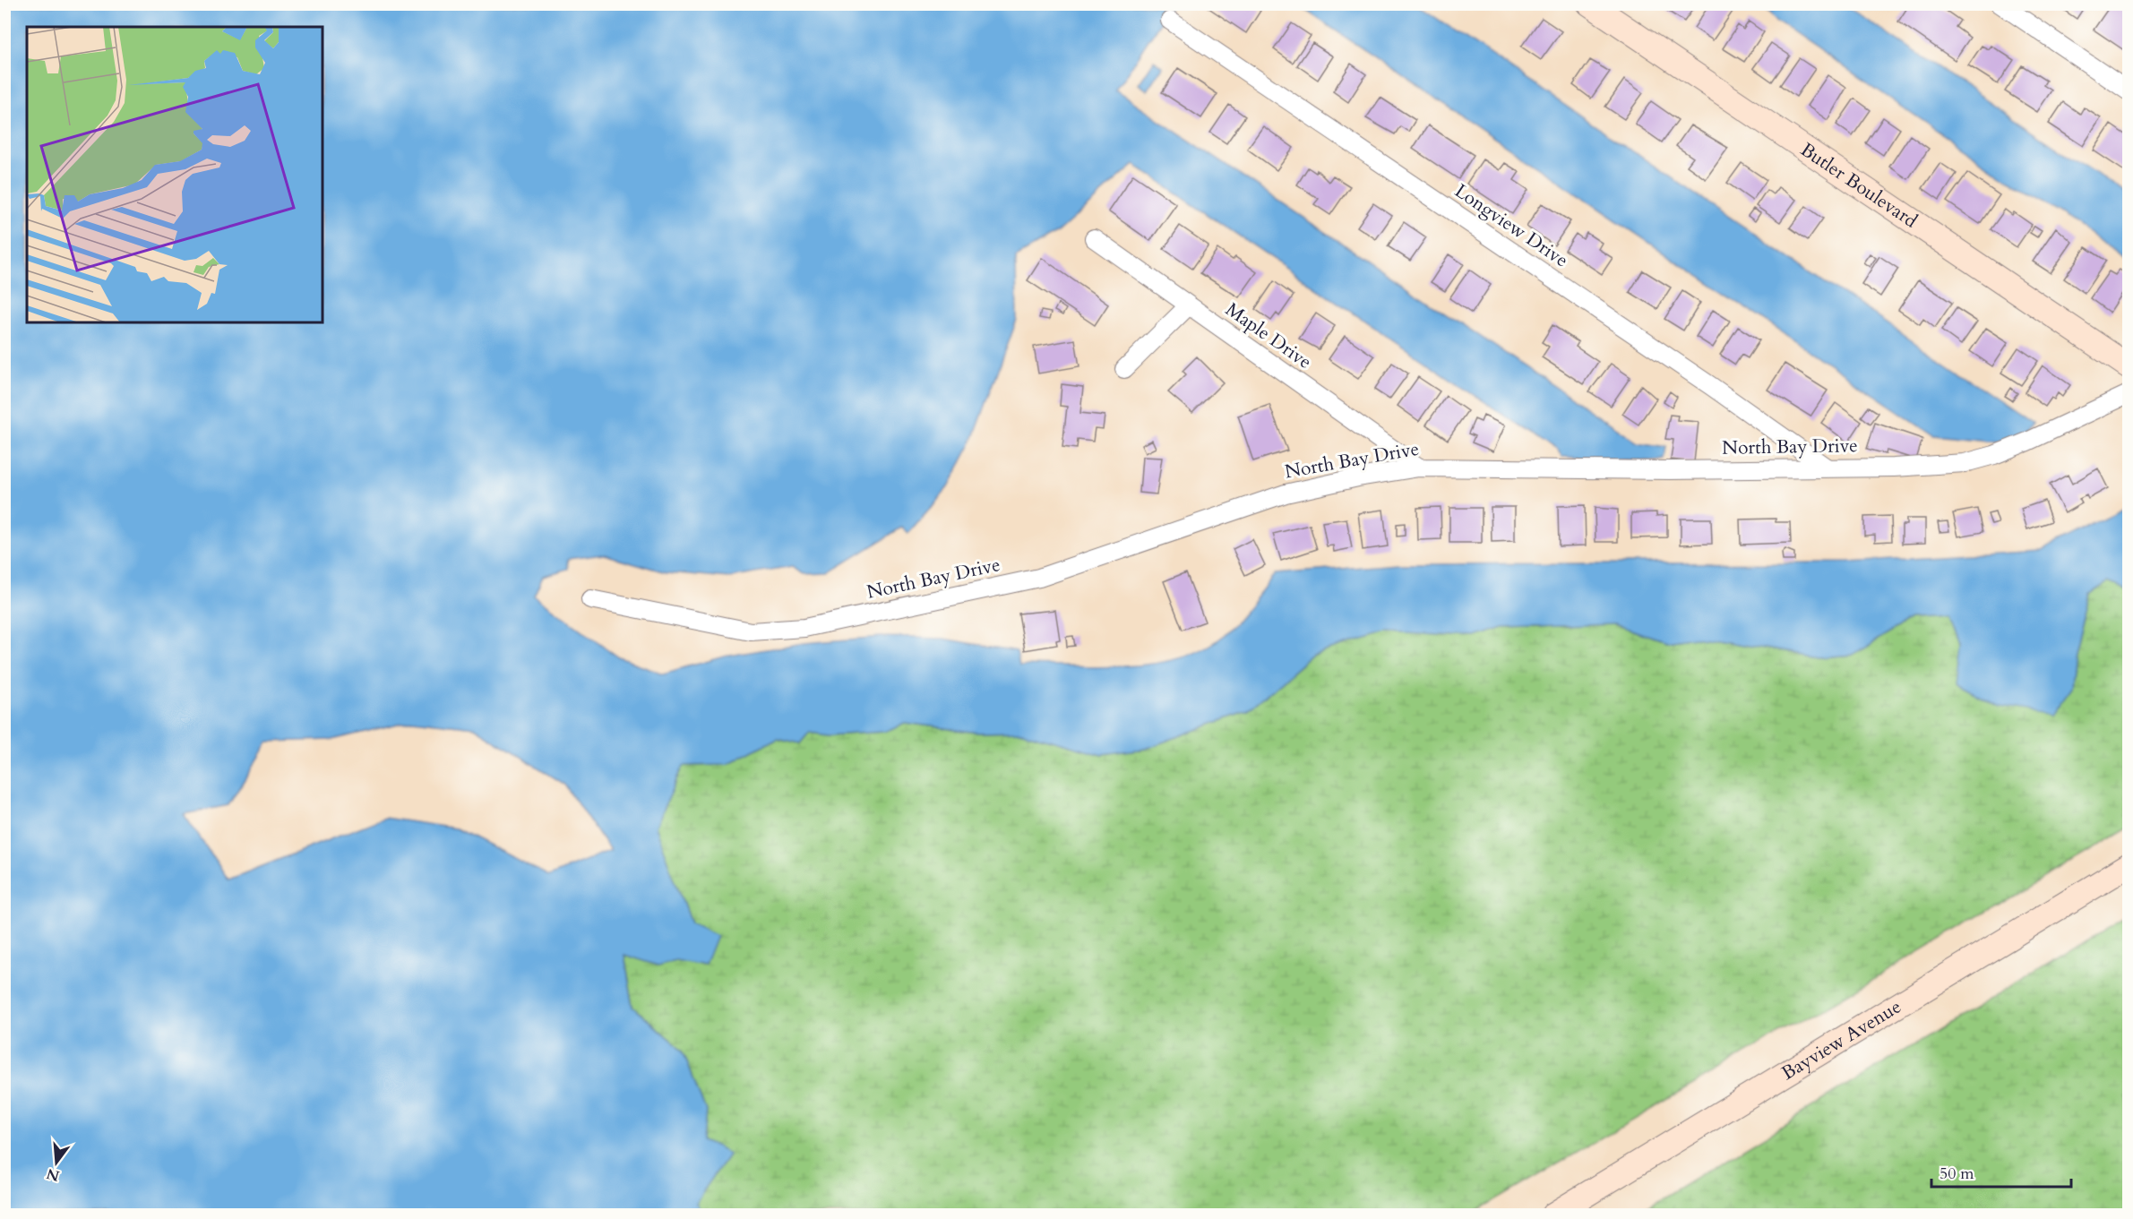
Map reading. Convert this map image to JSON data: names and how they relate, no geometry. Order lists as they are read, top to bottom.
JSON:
{
  "streets": {
    "main road": ["Butler Boulevard", "Bayview Avenue"],
    "street": ["Longview Drive", "Maple Drive", "North Bay Drive"]
  },
  "crossings": [
    ["Longview Drive", "North Bay Drive"],
    ["Maple Drive", "North Bay Drive"]
  ],
  "scale_bar": "50 m",
  "north": "bottom"
}
